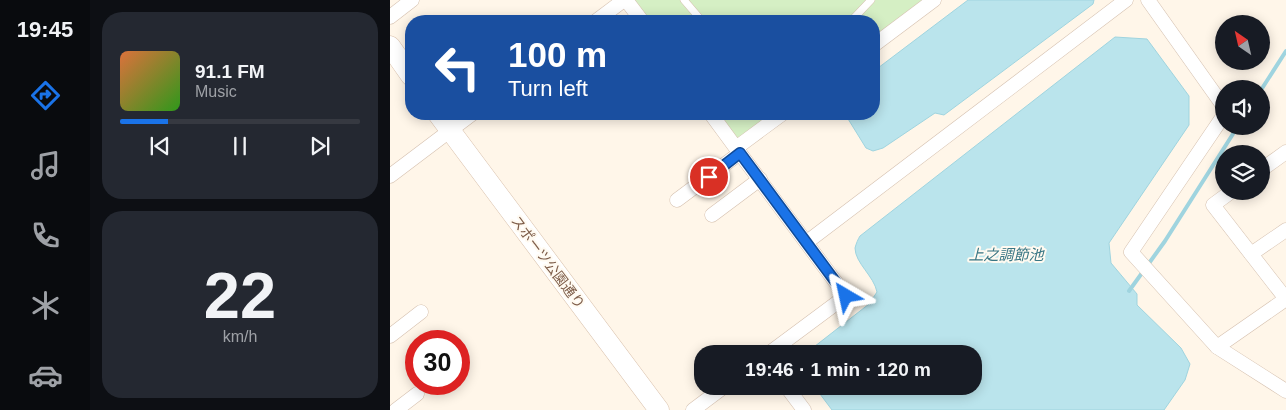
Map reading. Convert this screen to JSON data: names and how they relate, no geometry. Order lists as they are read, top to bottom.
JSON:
{
  "streets": {
    "street": ["スポーツ公園通り"]
  },
  "water": ["上之調節池"],
  "north": "top left",
  "page": {
    "tabs": "19:45",
    "turn": ["100 m", "Turn left"],
    "song": ["91.1 FM", "Music"],
    "tile": ["22", "km/h"],
    "limit": "30",
    "trip": "19:46 · 1 min · 120 m"
  }
}
